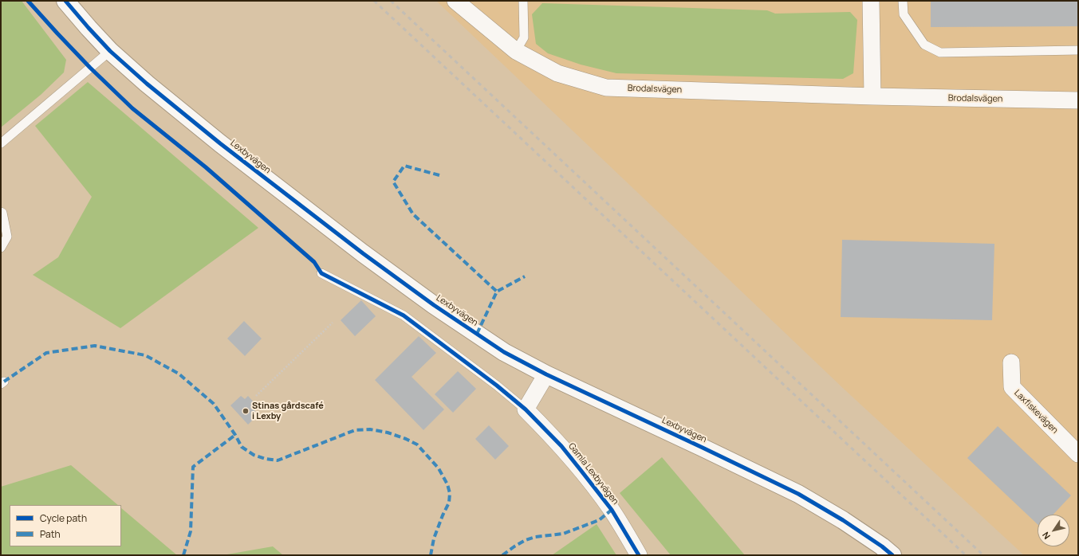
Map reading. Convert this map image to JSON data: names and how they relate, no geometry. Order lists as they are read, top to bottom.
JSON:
{
  "streets": {
    "street": [
      "Brodalsvägen",
      "Lexbyvägen",
      "Laxfiskevägen",
      "Gamla Lexbyvägen"
    ]
  },
  "places": ["Stinas gårdscafé i Lexby"],
  "legend": ["Cycle path", "Path"],
  "north": "bottom left"
}
